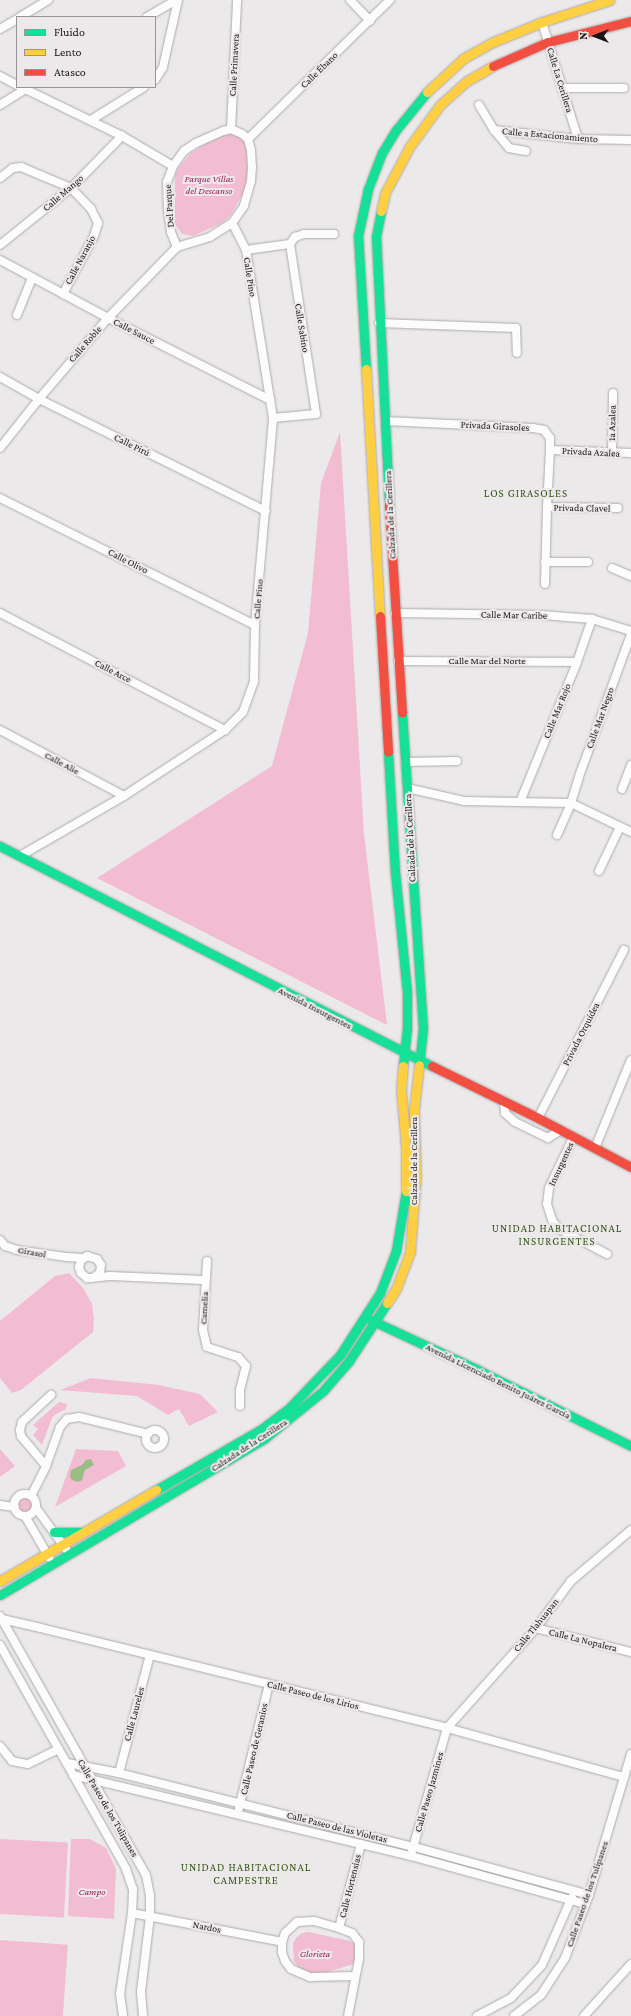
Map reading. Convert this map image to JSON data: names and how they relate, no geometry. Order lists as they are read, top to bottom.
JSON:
{
  "streets": {
    "street": [
      "Calle Primavera",
      "Calle Ébano",
      "Calle La Cerillera",
      "Calle a Estacionamiento",
      "Calle Mango",
      "Del Parque",
      "Calle Naranjo",
      "Calle Pino",
      "Calle Sabino",
      "Calle Sauce",
      "Calle Roble",
      "1a Azalea",
      "Privada Girasoles",
      "Calle Pirú",
      "Privada Azalea",
      "Privada Clavel",
      "Calzada de la Cerillera",
      "Calle Olivo",
      "Calle Mar Caribe",
      "Calle Mar del Norte",
      "Calle Arce",
      "Calle Mar Rojo",
      "Calle Mar Negro",
      "Calle Alie",
      "Avenida Insurgentes",
      "Privada Orquídea",
      "Insurgentes",
      "Girasol",
      "Camelia",
      "Avenida Licenciado Benito Juárez García",
      "Calle Tlahuapan",
      "Calle La Nopalera",
      "Calle Paseo de los Lirios",
      "Calle Laureles",
      "Calle Paseo de Geranios",
      "Calle Paseo Jazmines",
      "Calle Paseo de los Tulipanes",
      "Calle Paseo de las Violetas",
      "Calle Hortensias",
      "Nardos"
    ]
  },
  "crossings": [
    ["Calle Primavera", "Calle Ébano"],
    ["Calle Primavera", "Del Parque"],
    ["Calle Primavera", "Calle Pino"],
    ["Calle Primavera", "Calle Roble"],
    ["Calle Ébano", "Del Parque"],
    ["Calle Ébano", "Calle Pino"],
    ["Calle Ébano", "Calle Roble"],
    ["Calle La Cerillera", "Calle a Estacionamiento"],
    ["Calle La Cerillera", "Calzada de la Cerillera"],
    ["Calle Mango", "Calle Naranjo"],
    ["Del Parque", "Calle Pino"],
    ["Del Parque", "Calle Roble"],
    ["Calle Naranjo", "Calle Sauce"],
    ["Calle Pino", "Calle Sabino"],
    ["Calle Pino", "Calle Sauce"],
    ["Calle Pino", "Calle Roble"],
    ["Calle Pino", "Calle Pirú"],
    ["Calle Pino", "Calle Olivo"],
    ["Calle Pino", "Calle Arce"],
    ["Calle Pino", "Calle Alie"],
    ["Calle Pino", "Avenida Insurgentes"],
    ["Calle Sauce", "Calle Roble"],
    ["Calle Roble", "Calle Pirú"],
    ["1a Azalea", "Privada Azalea"],
    ["Privada Girasoles", "Privada Azalea"],
    ["Privada Girasoles", "Privada Clavel"],
    ["Privada Girasoles", "Calzada de la Cerillera"],
    ["Calzada de la Cerillera", "Calle Mar Caribe"],
    ["Calzada de la Cerillera", "Calle Mar del Norte"],
    ["Calzada de la Cerillera", "Avenida Insurgentes"],
    ["Calzada de la Cerillera", "Avenida Licenciado Benito Juárez García"],
    ["Calle Mar Caribe", "Calle Mar Rojo"],
    ["Calle Mar del Norte", "Calle Mar Rojo"],
    ["Avenida Insurgentes", "Privada Orquídea"],
    ["Avenida Insurgentes", "Insurgentes"],
    ["Girasol", "Camelia"],
    ["Calle Tlahuapan", "Calle La Nopalera"],
    ["Calle Tlahuapan", "Calle Paseo de los Lirios"],
    ["Calle Tlahuapan", "Calle Paseo Jazmines"],
    ["Calle Paseo de los Lirios", "Calle Laureles"],
    ["Calle Paseo de los Lirios", "Calle Paseo de Geranios"],
    ["Calle Paseo de los Lirios", "Calle Paseo Jazmines"],
    ["Calle Paseo de los Lirios", "Calle Paseo de los Tulipanes"],
    ["Calle Laureles", "Calle Paseo de las Violetas"],
    ["Calle Paseo de Geranios", "Calle Paseo de las Violetas"],
    ["Calle Paseo Jazmines", "Calle Paseo de las Violetas"],
    ["Calle Paseo de los Tulipanes", "Calle Paseo de las Violetas"],
    ["Calle Paseo de los Tulipanes", "Nardos"],
    ["Calle Paseo de las Violetas", "Calle Hortensias"],
    ["Calle Hortensias", "Nardos"]
  ],
  "districts": ["LOS GIRASOLES", "UNIDAD HABITACIONAL INSURGENTES", "UNIDAD HABITACIONAL CAMPESTRE"],
  "parks": ["Parque Villas del Descanso", "Campo", "Glorieta"],
  "legend": ["Fluido", "Lento", "Atasco"],
  "north": "left"
}
